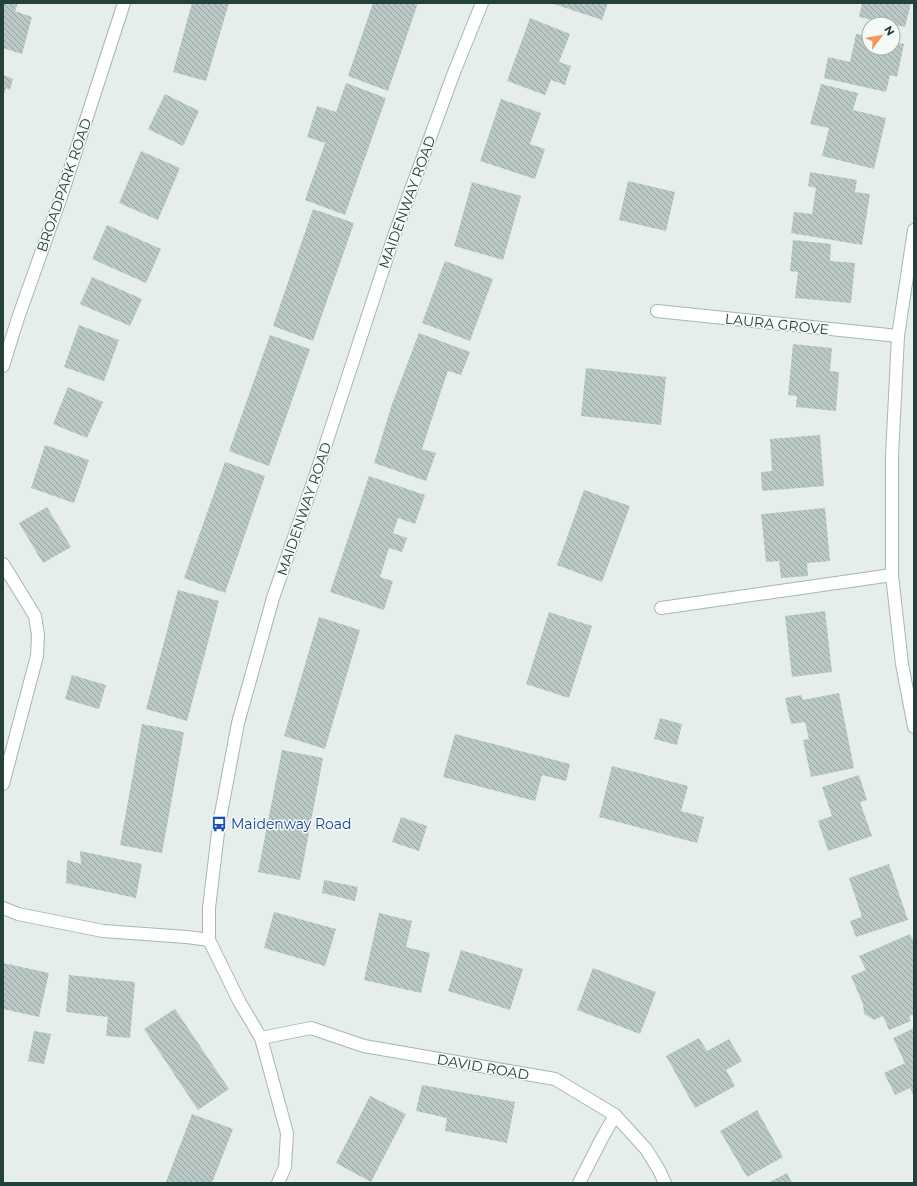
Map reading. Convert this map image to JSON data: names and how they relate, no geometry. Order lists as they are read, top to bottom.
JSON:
{
  "streets": {
    "street": [
      "BROADPARK ROAD",
      "MAIDENWAY ROAD",
      "LAURA GROVE",
      "DAVID ROAD"
    ]
  },
  "crossings": [
    ["MAIDENWAY ROAD", "DAVID ROAD"]
  ],
  "places": {
    "bus stop": ["Maidenway Road"]
  },
  "north": "top right"
}
